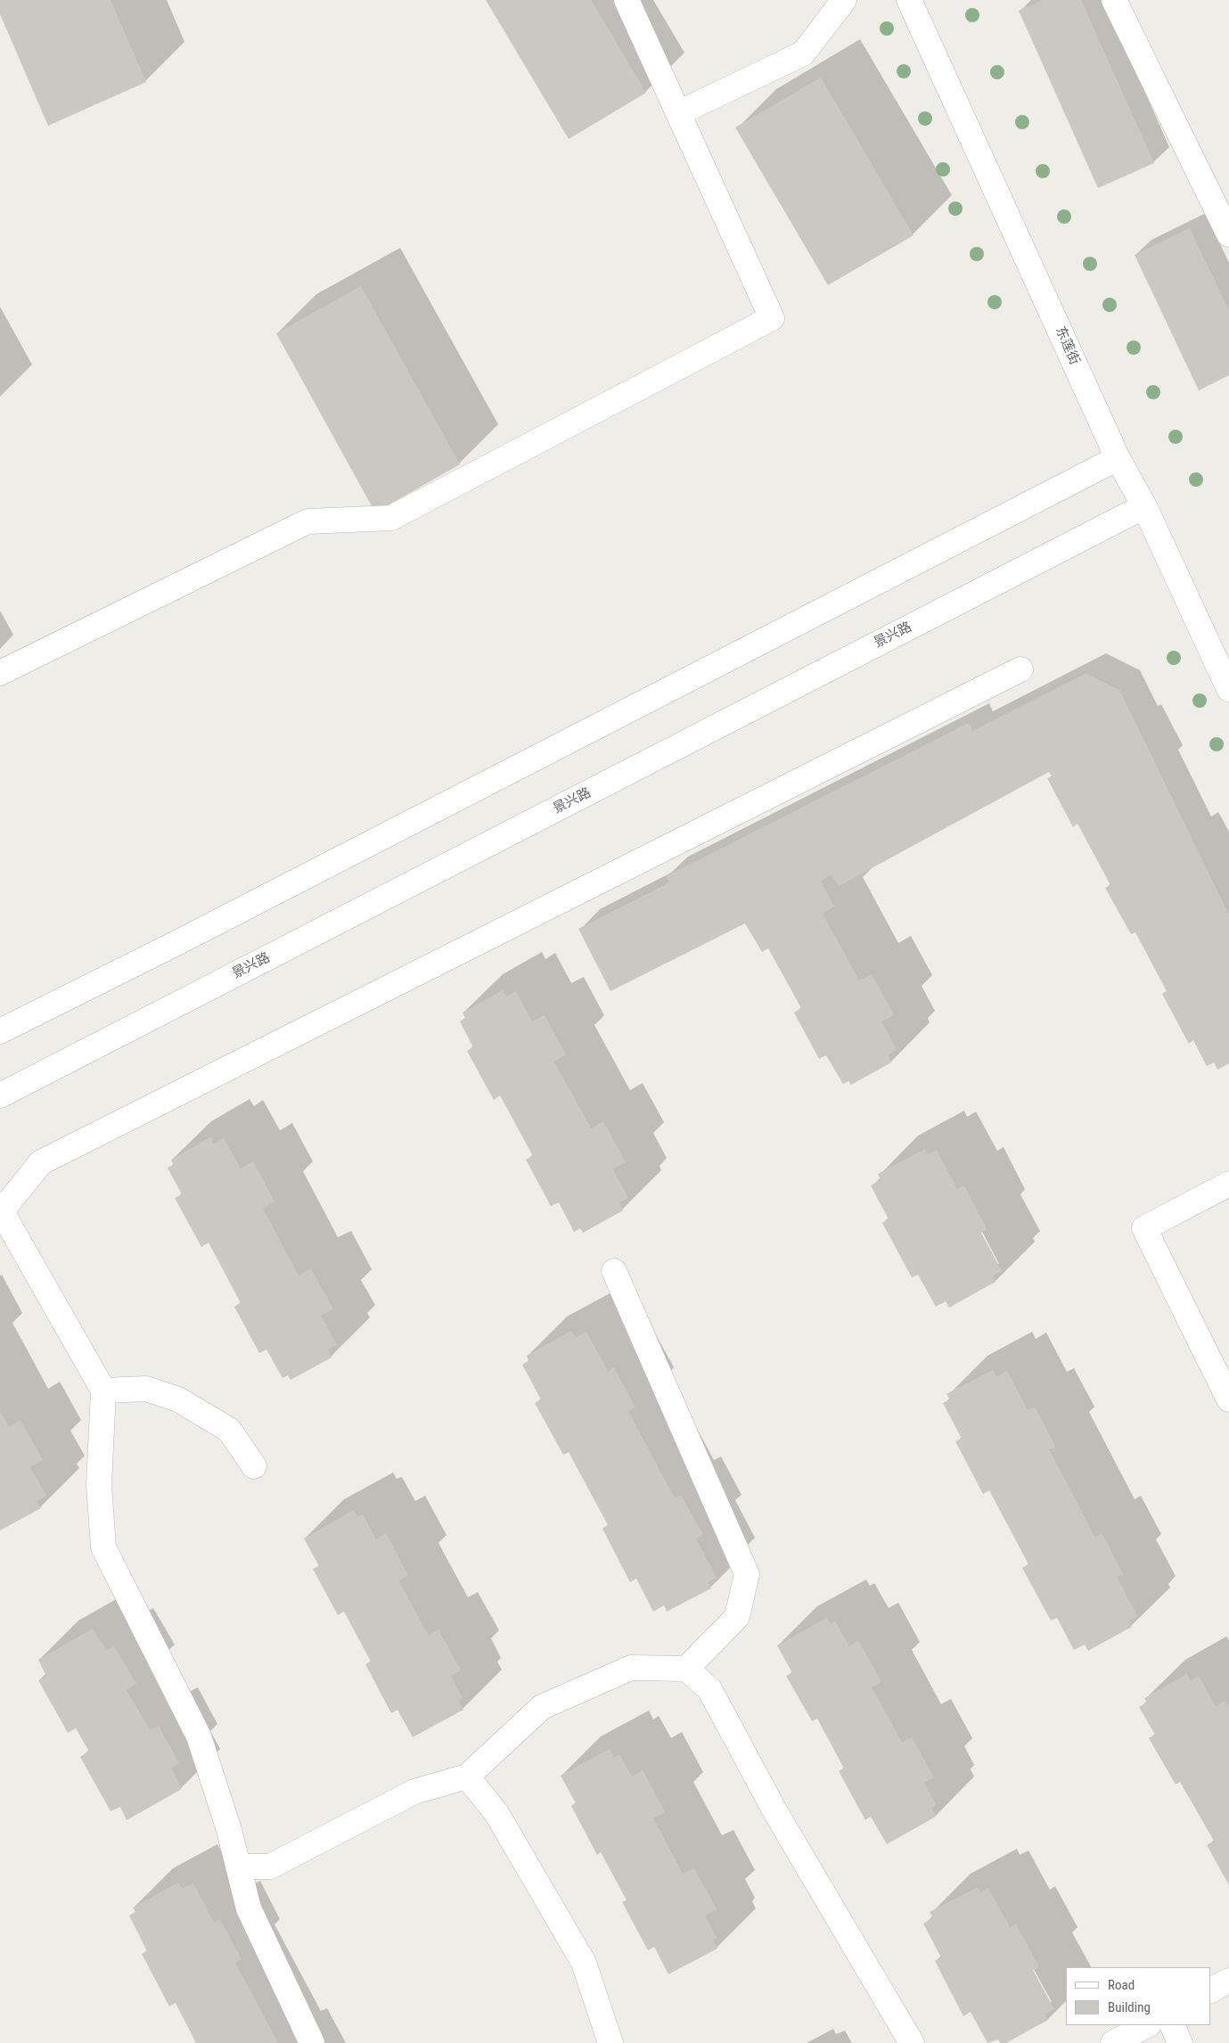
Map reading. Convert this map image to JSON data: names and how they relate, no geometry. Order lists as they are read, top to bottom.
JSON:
{
  "streets": {
    "street": ["东莲街", "景兴路"]
  },
  "crossings": [
    ["东莲街", "景兴路"]
  ],
  "legend": ["Road", "Building"]
}
